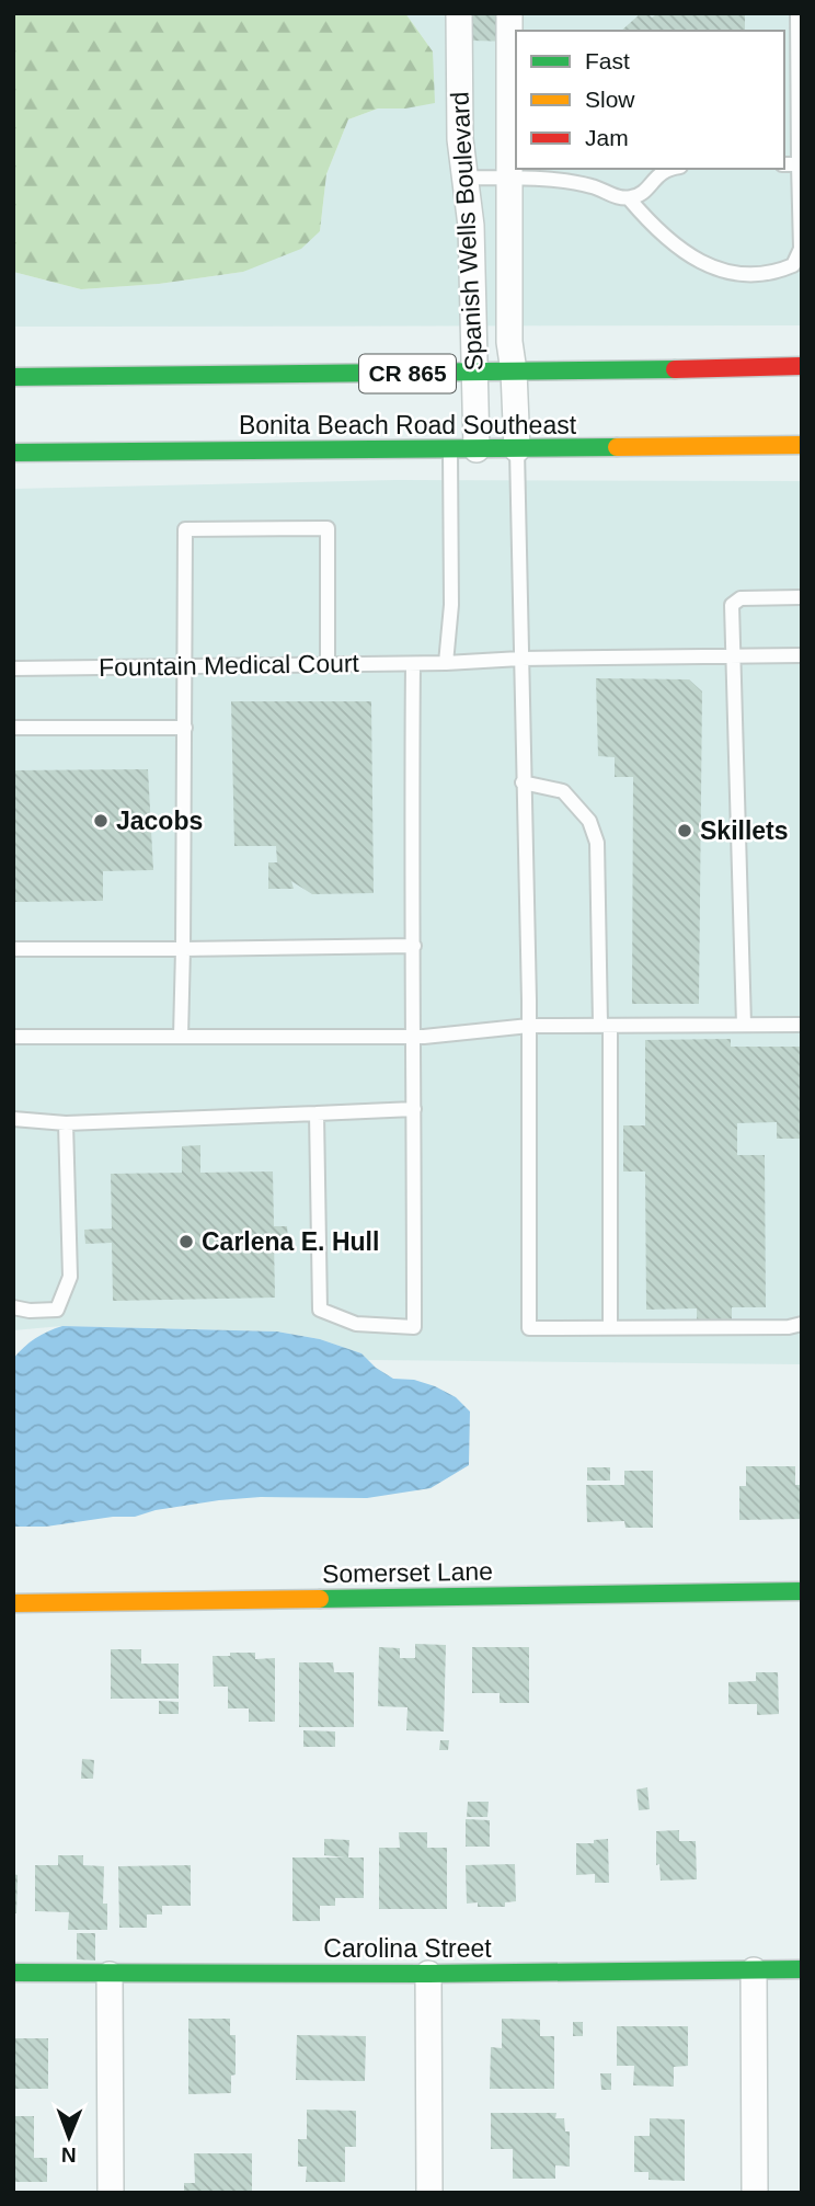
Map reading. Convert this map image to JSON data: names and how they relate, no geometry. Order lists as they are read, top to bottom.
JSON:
{
  "streets": {
    "main road": [
      "CR 865",
      "Bonita Beach Road Southeast",
      "Somerset Lane",
      "Carolina Street"
    ],
    "street": ["Spanish Wells Boulevard"],
    "lane": ["Fountain Medical Court"]
  },
  "crossings": [
    ["Spanish Wells Boulevard", "Bonita Beach Road Southeast"]
  ],
  "places": ["Jacobs", "Skillets", "Carlena E. Hull"],
  "legend": ["Fast", "Slow", "Jam"],
  "north": "bottom"
}
